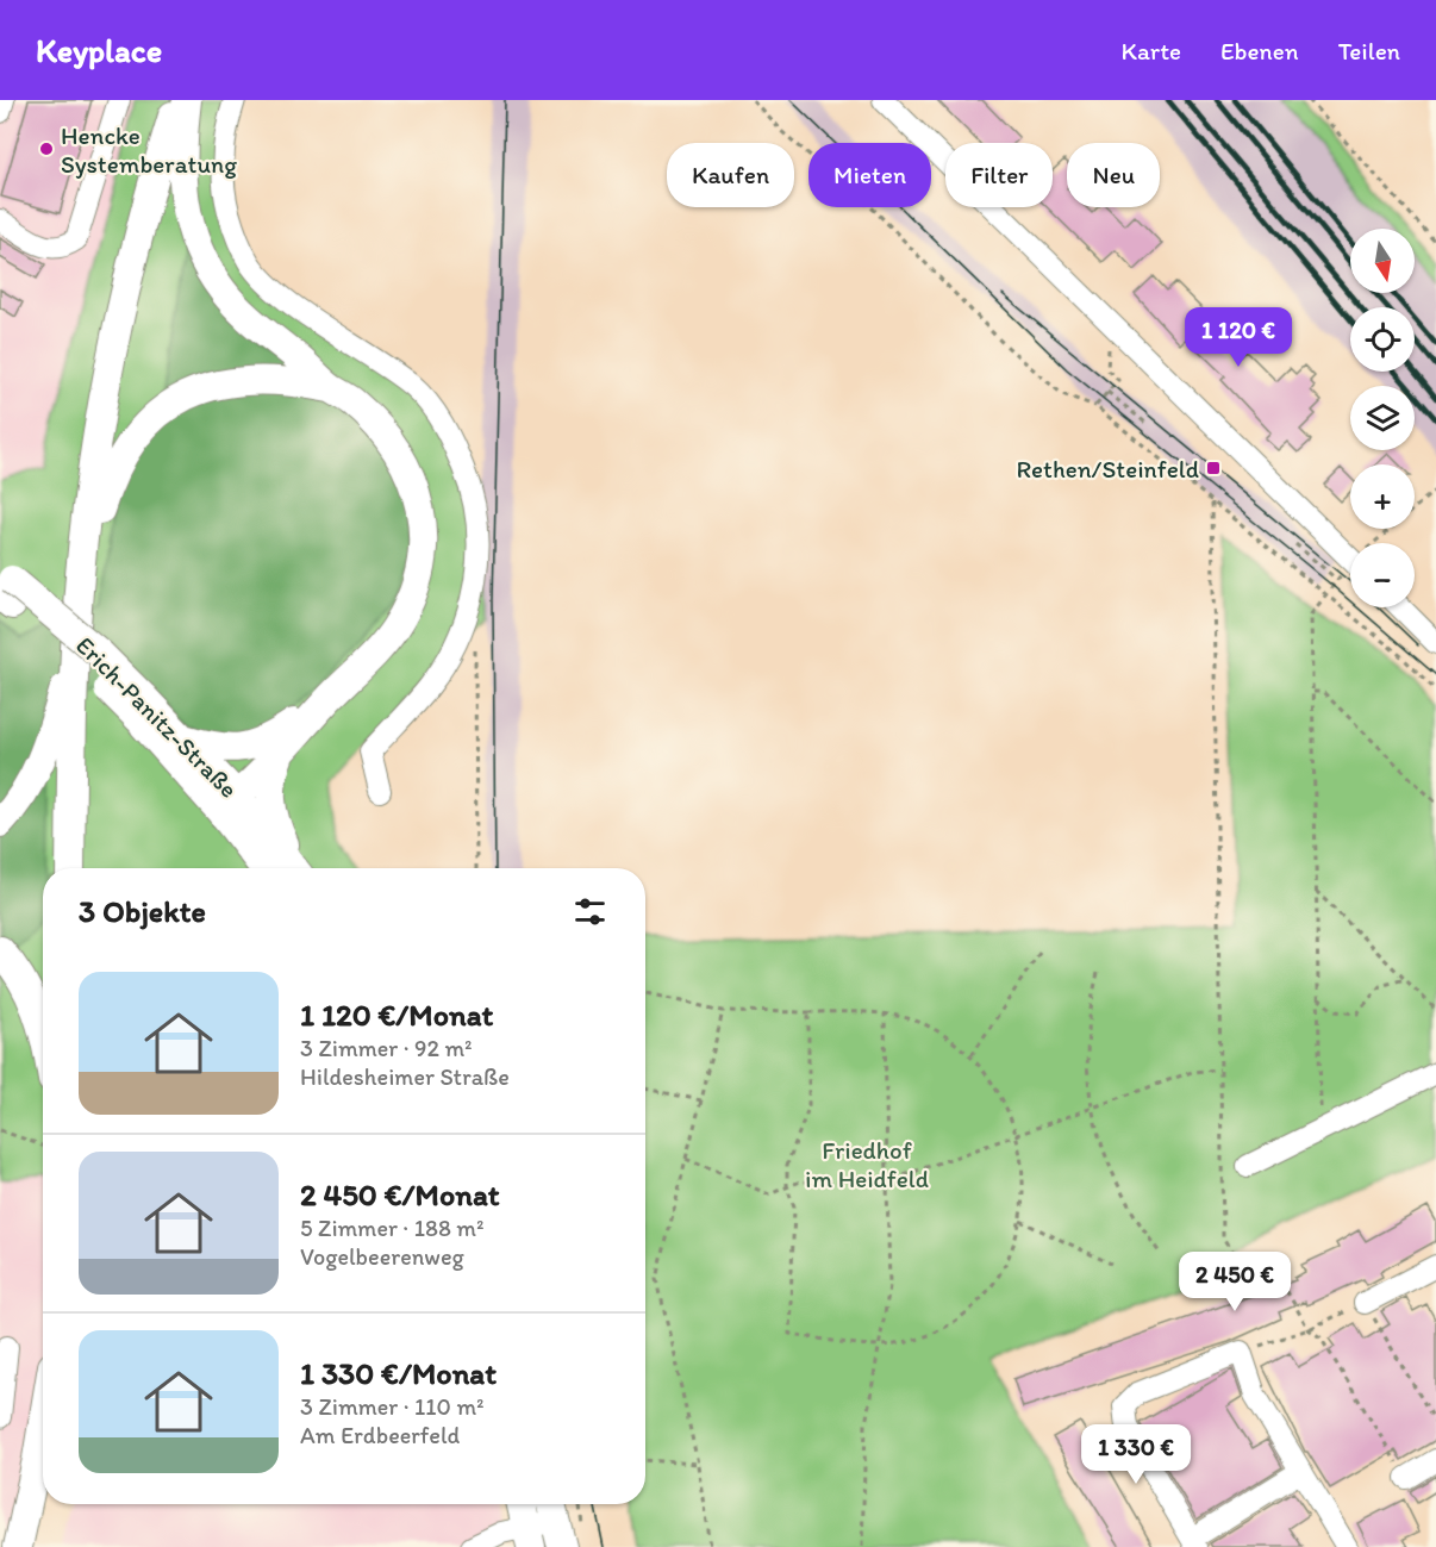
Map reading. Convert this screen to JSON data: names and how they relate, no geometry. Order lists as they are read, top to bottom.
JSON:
{
  "streets": {
    "main road": ["Erich-Panitz-Straße"]
  },
  "parks": ["Friedhof im Heidfeld"],
  "places": {
    "other": ["Hencke Systemberatung"],
    "transit": ["Rethen/Steinfeld"]
  },
  "north": "bottom",
  "page": {
    "header": "Keyplace",
    "nav": ["Karte", "Ebenen", "Teilen"],
    "chip": [
      "Kaufen",
      "Mieten",
      "Filter",
      "Neu"
    ],
    "map_buttons": ["+", "−"],
    "price": ["1 120 €", "2 450 €", "1 330 €"],
    "heading": "3 Objekte",
    "list": [
      {
        "name": "1 120 €/Monat",
        "note": "3 Zimmer · 92 m² · Hildesheimer Straße"
      },
      {
        "name": "2 450 €/Monat",
        "note": "5 Zimmer · 188 m² · Vogelbeerenweg"
      },
      {
        "name": "1 330 €/Monat",
        "note": "3 Zimmer · 110 m² · Am Erdbeerfeld"
      }
    ]
  }
}
